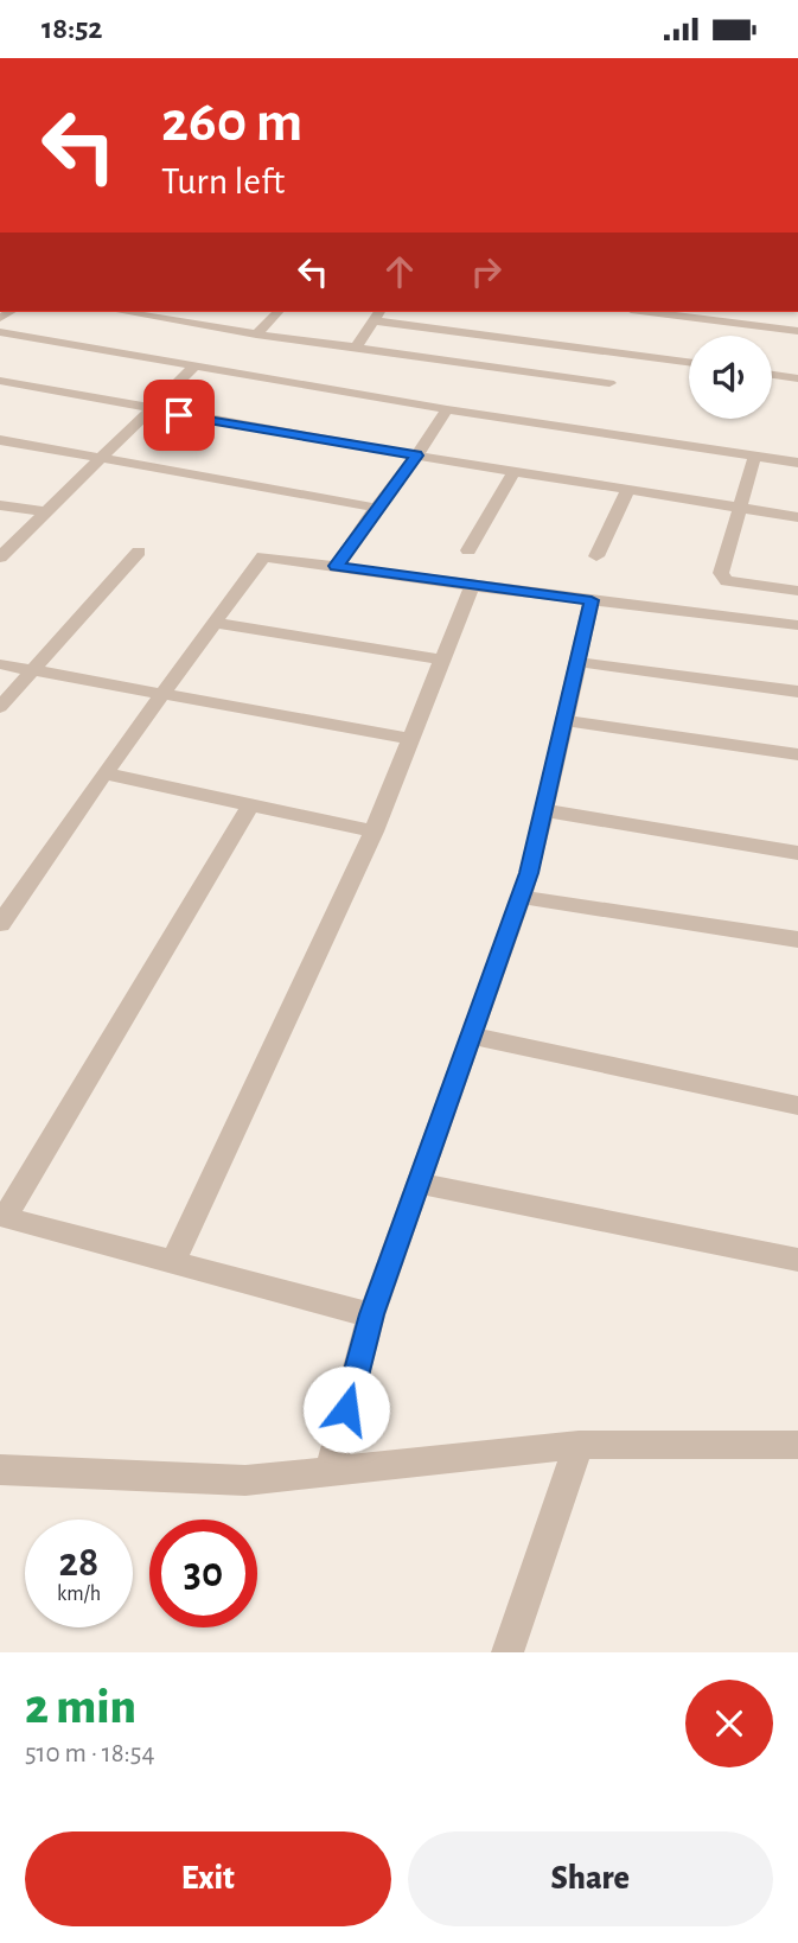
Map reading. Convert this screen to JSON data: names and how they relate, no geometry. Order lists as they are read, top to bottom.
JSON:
{
  "page": {
    "status": "18:52",
    "turn": ["260 m", "Turn left"],
    "speed": "28 km/h",
    "limit": "30",
    "heading": ["2 min", "510 m · 18:54"],
    "buttons": ["Exit", "Share"]
  }
}
